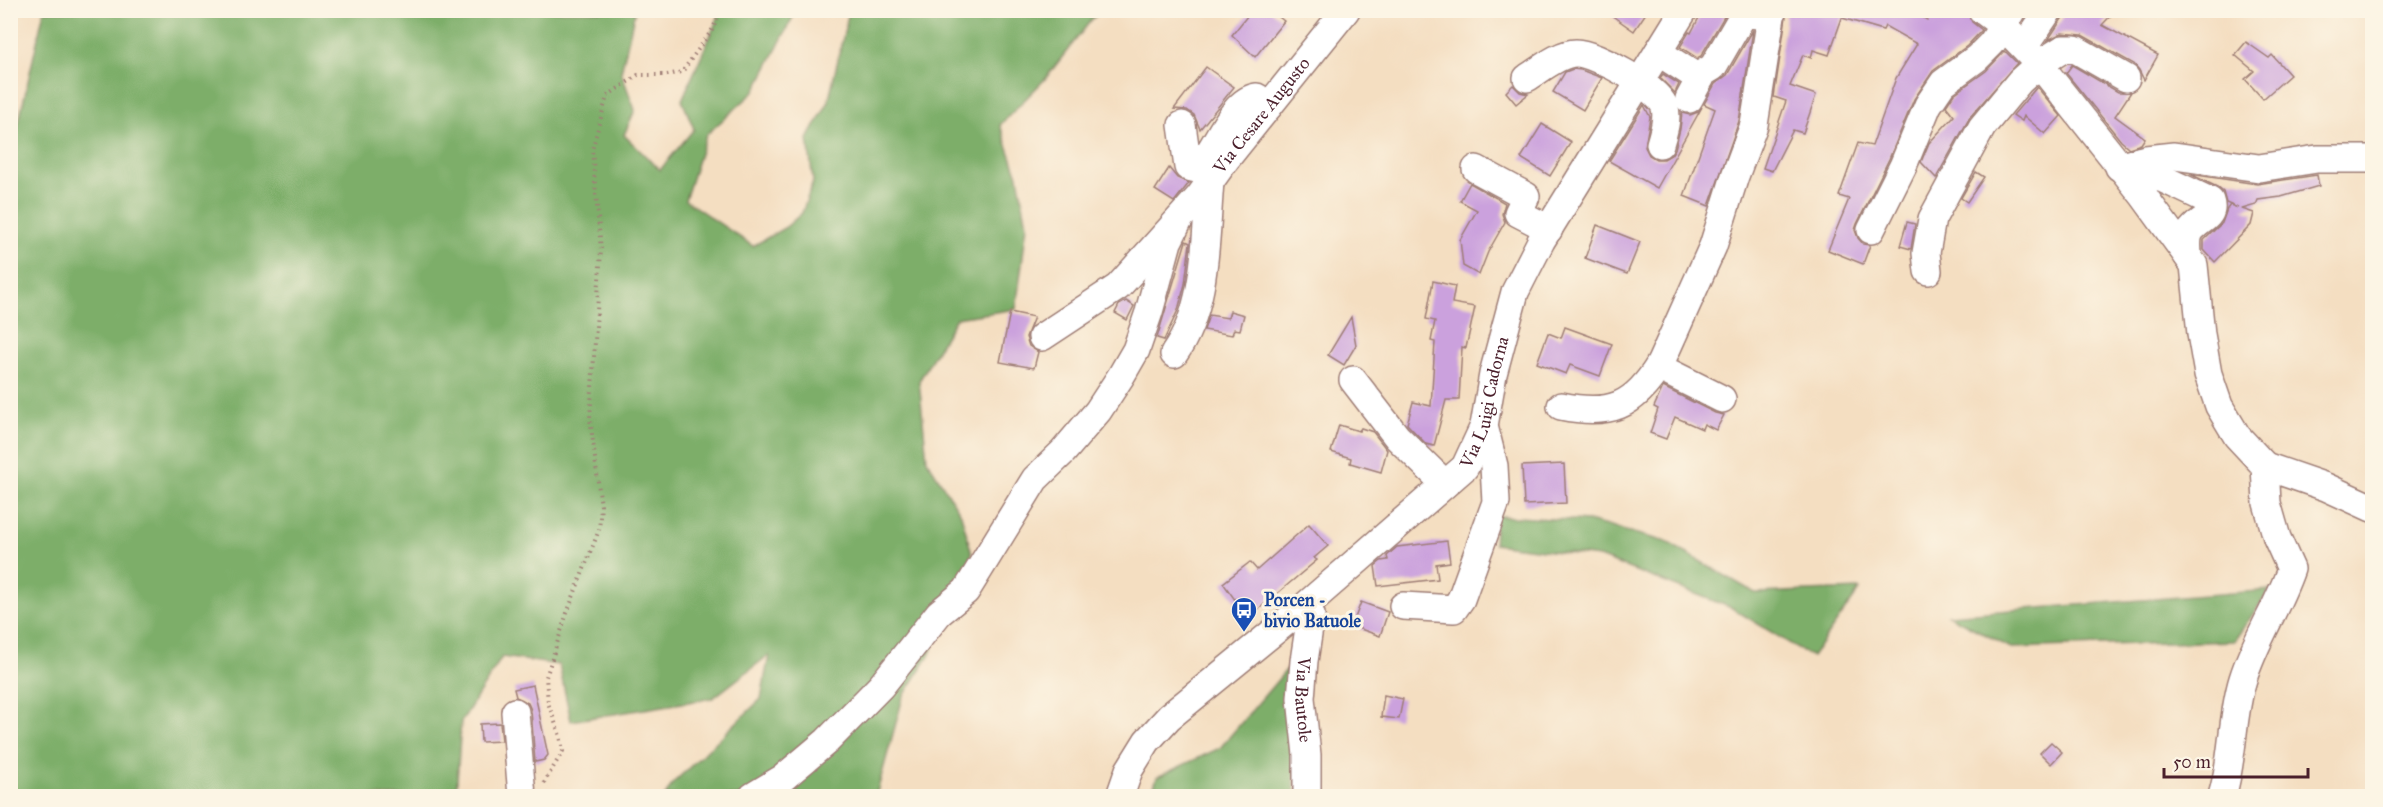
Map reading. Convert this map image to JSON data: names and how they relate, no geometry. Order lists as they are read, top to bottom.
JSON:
{
  "streets": {
    "street": ["Via Cesare Augusto", "Via Luigi Cadorna", "Via Bautole"]
  },
  "crossings": [
    ["Via Luigi Cadorna", "Via Bautole"]
  ],
  "places": {
    "bus stop": ["Porcen - bivio Batuole"]
  },
  "scale_bar": "50 m"
}
